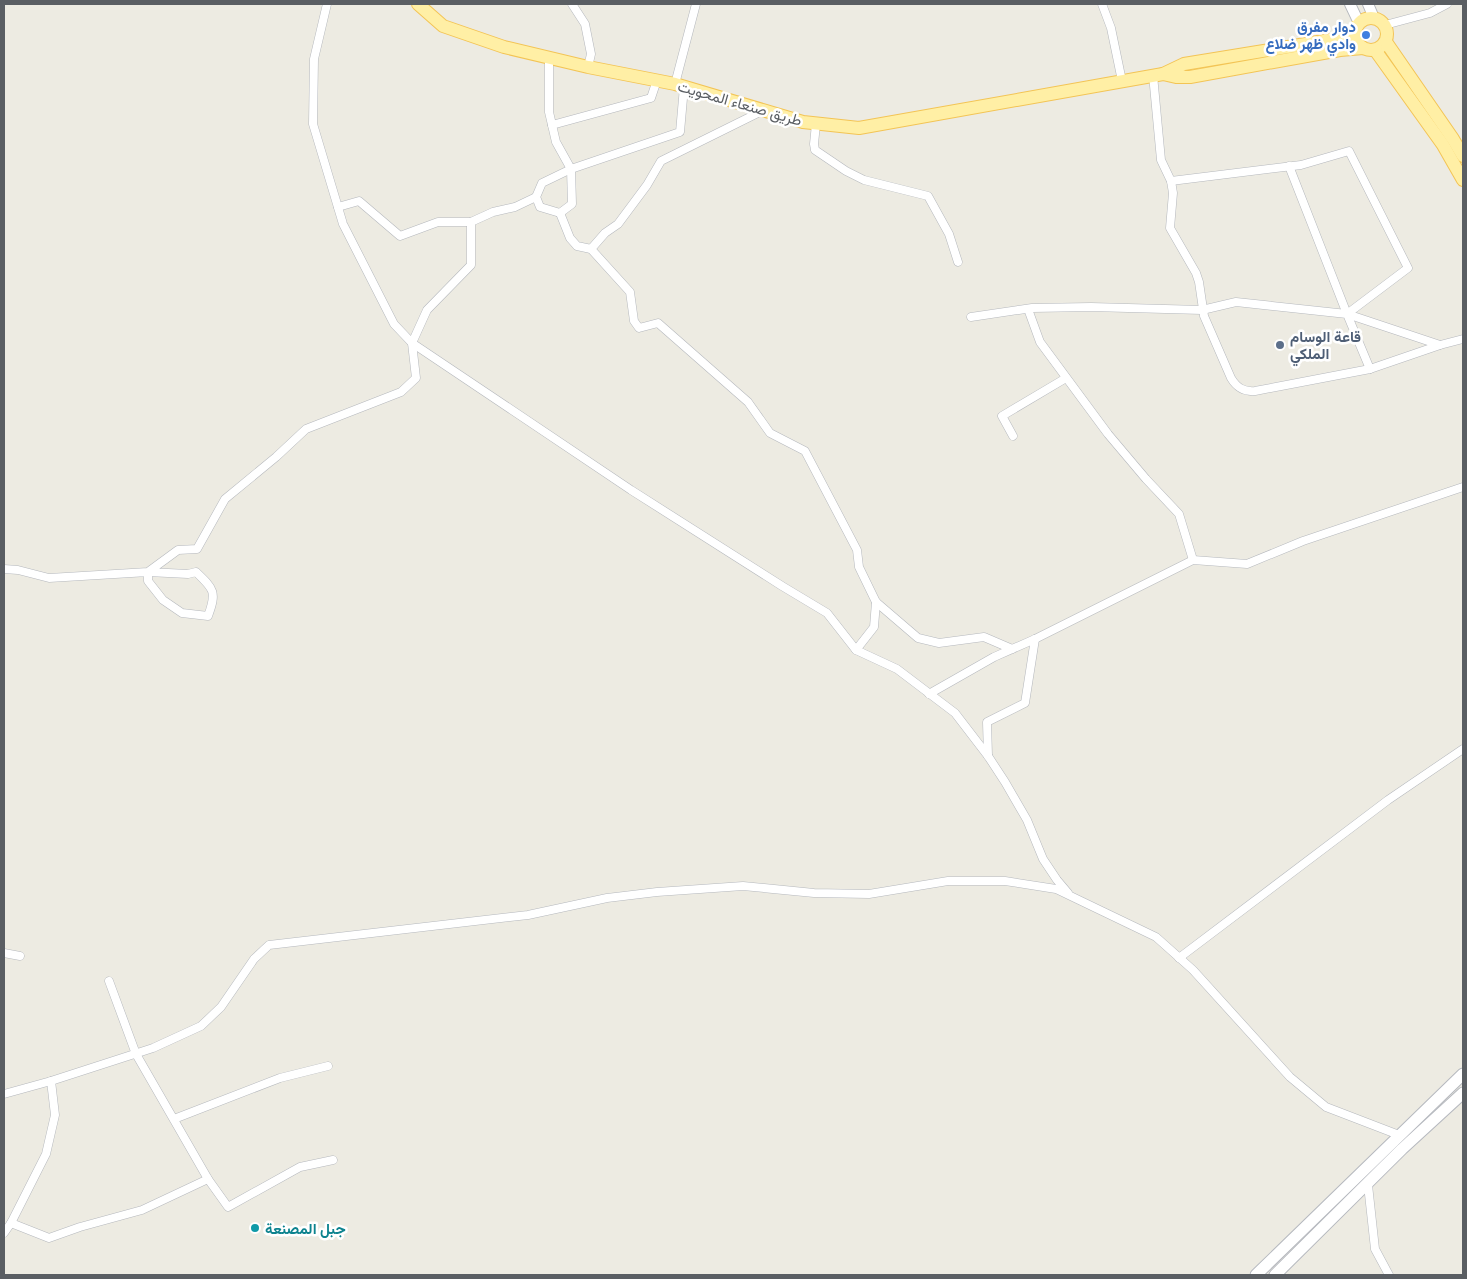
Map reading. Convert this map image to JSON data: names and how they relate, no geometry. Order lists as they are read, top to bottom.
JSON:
{
  "streets": {
    "main road": ["طريق صنعاء المحويت"]
  },
  "places": ["دوار مفرق وادي ظهر ضلاع", "قاعة الوسام الملكي", "جبل المصنعة"]
}
